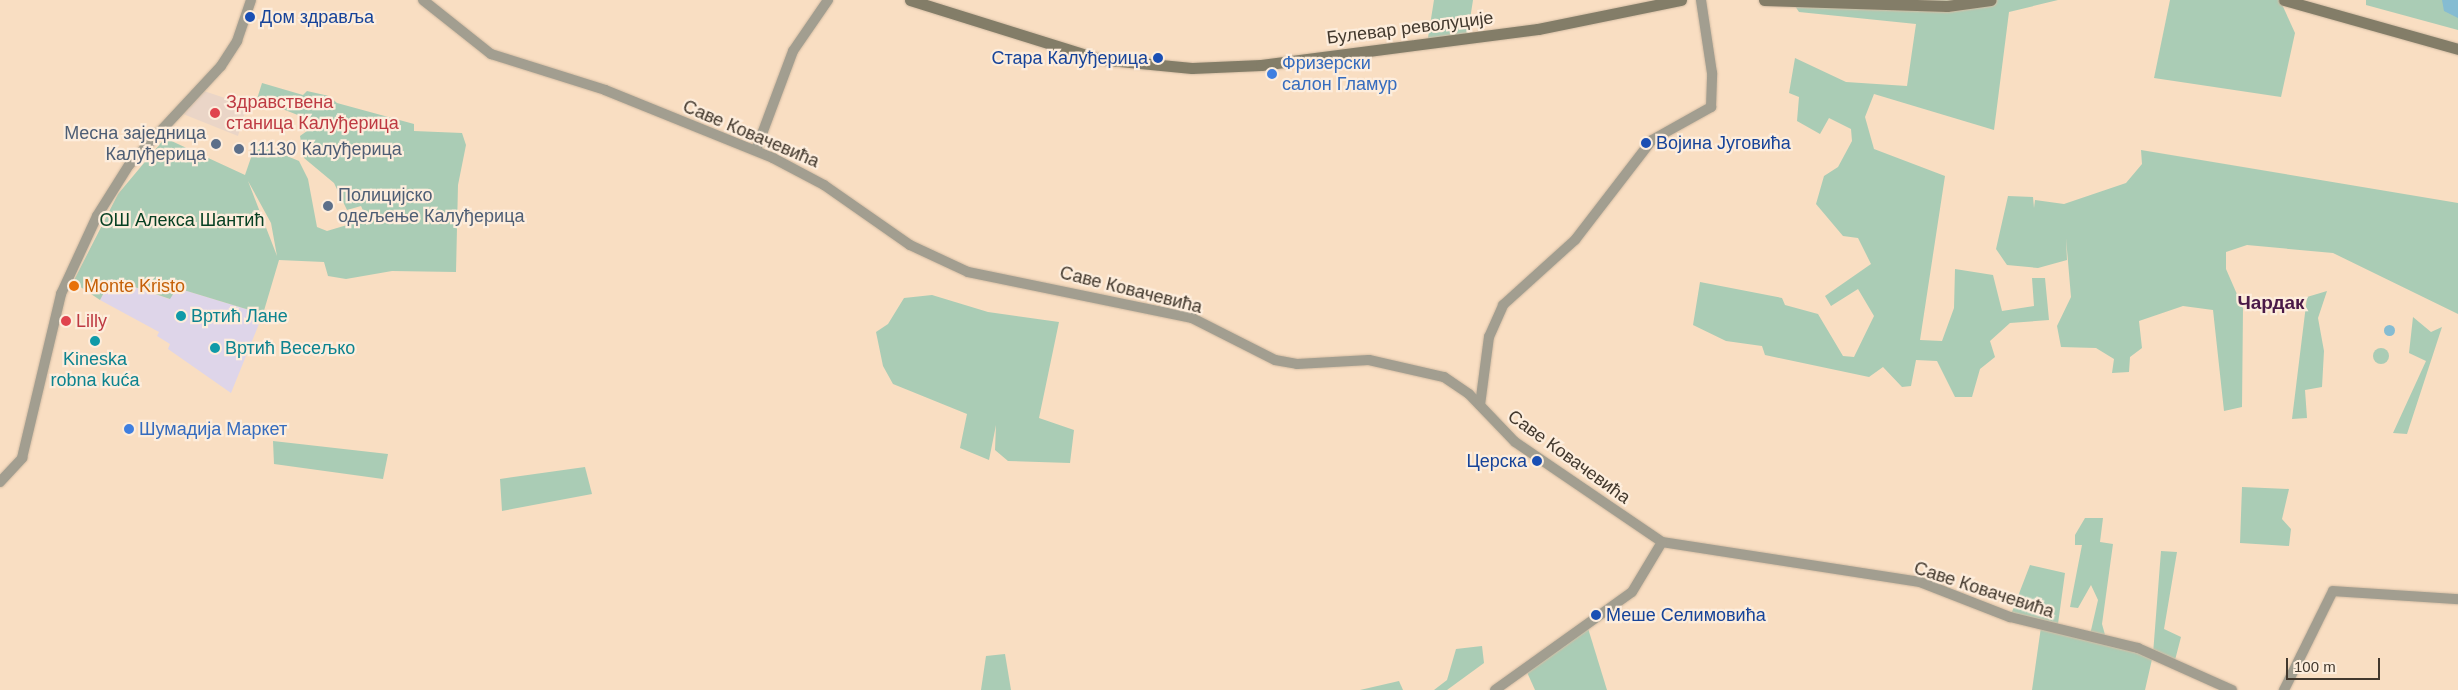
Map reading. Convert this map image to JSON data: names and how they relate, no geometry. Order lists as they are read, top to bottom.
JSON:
{
  "streets": {
    "main road": ["Булевар револуције"],
    "street": ["Саве Ковачевића"]
  },
  "districts": ["Чардак"],
  "parks": ["ОШ Алекса Шантић"],
  "places": [
    "Дом здравља",
    "Стара Калуђерица",
    "Фризерски салон Гламур",
    "Здравствена станица Калуђерица",
    "Војина Југовића",
    "Месна заједница Калуђерица",
    "11130 Калуђерица",
    "Полицијско одељење Калуђерица",
    "Monte Kristo",
    "Вртић Лане",
    "Lilly",
    "Kineska robna kuća",
    "Вртић Весељко",
    "Шумадија Маркет",
    "Церска",
    "Меше Селимовића"
  ],
  "scale_bar": "100 m"
}
